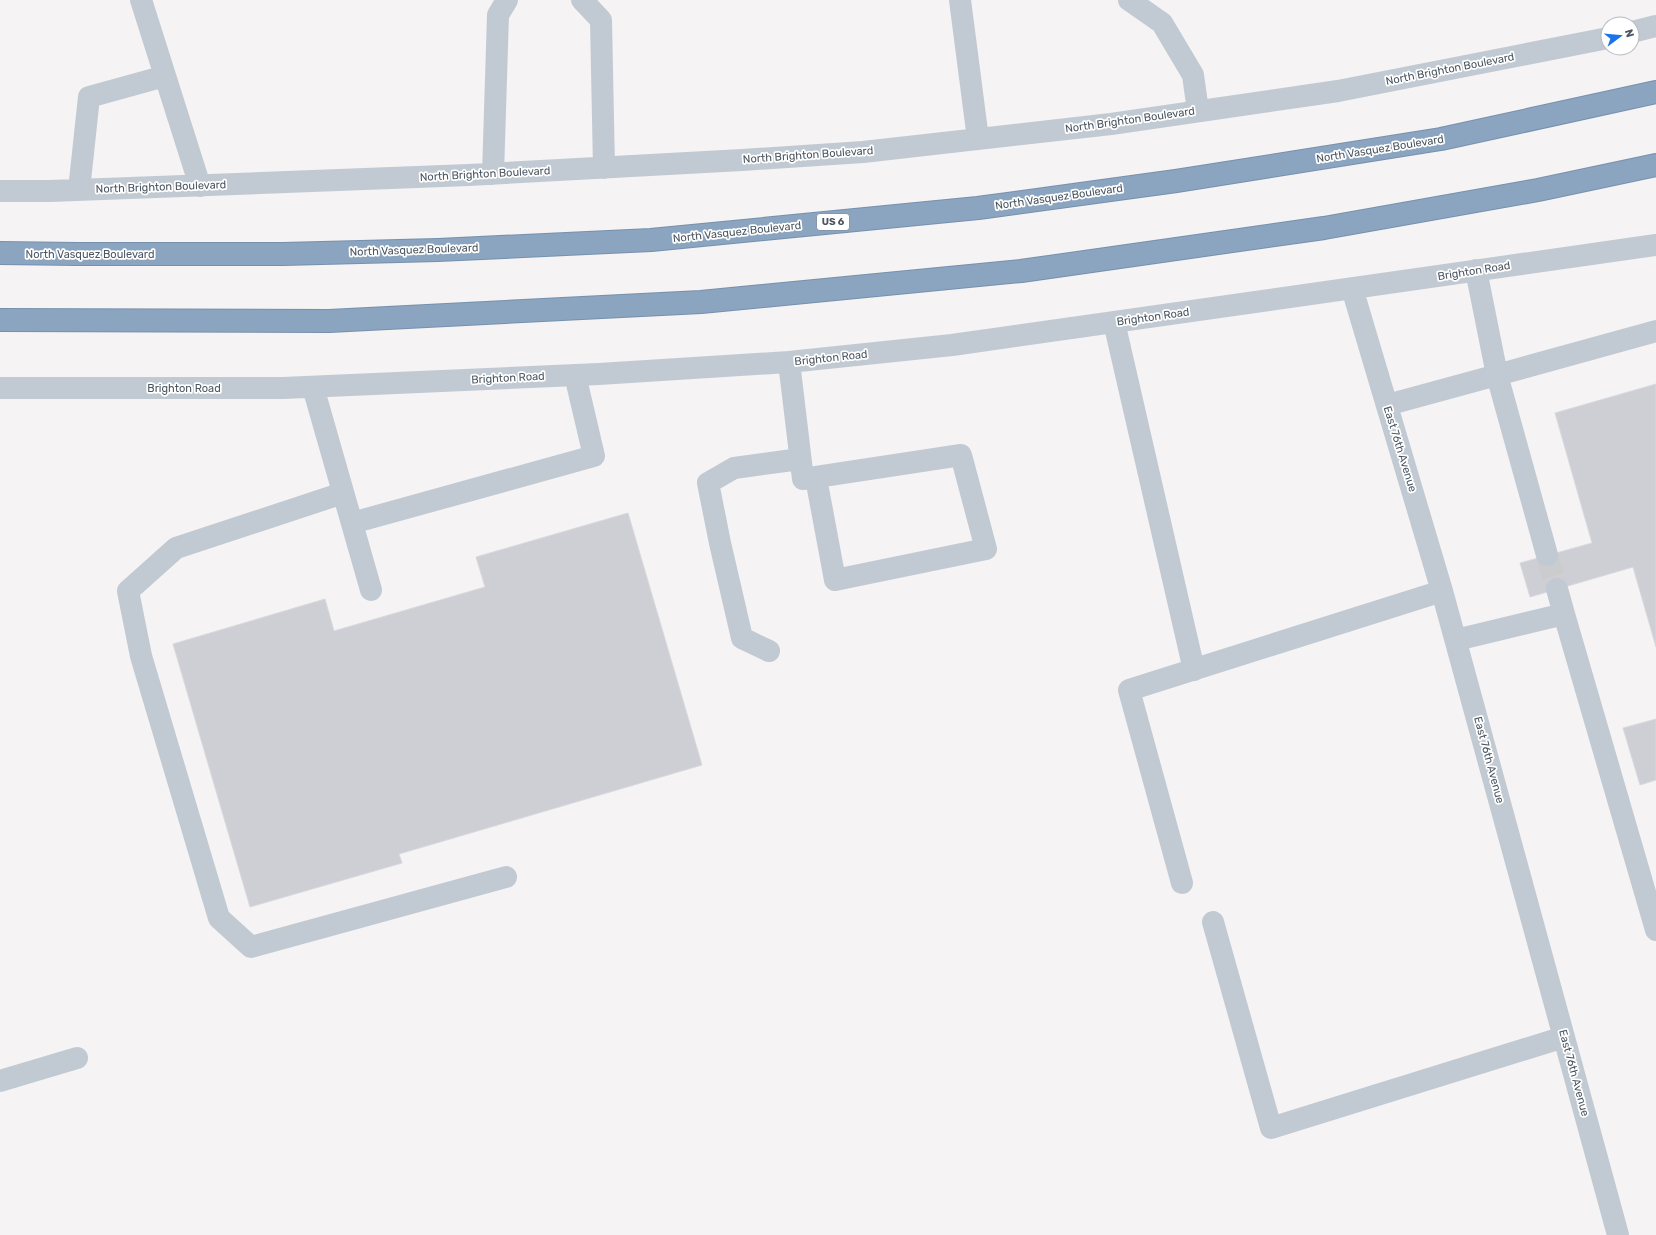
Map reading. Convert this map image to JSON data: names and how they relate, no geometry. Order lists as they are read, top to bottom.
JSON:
{
  "streets": {
    "highway": ["North Vasquez Boulevard", "US 6"],
    "street": ["North Brighton Boulevard", "Brighton Road", "East 76th Avenue"]
  },
  "crossings": [
    ["Brighton Road", "East 76th Avenue"]
  ],
  "north": "right"
}
